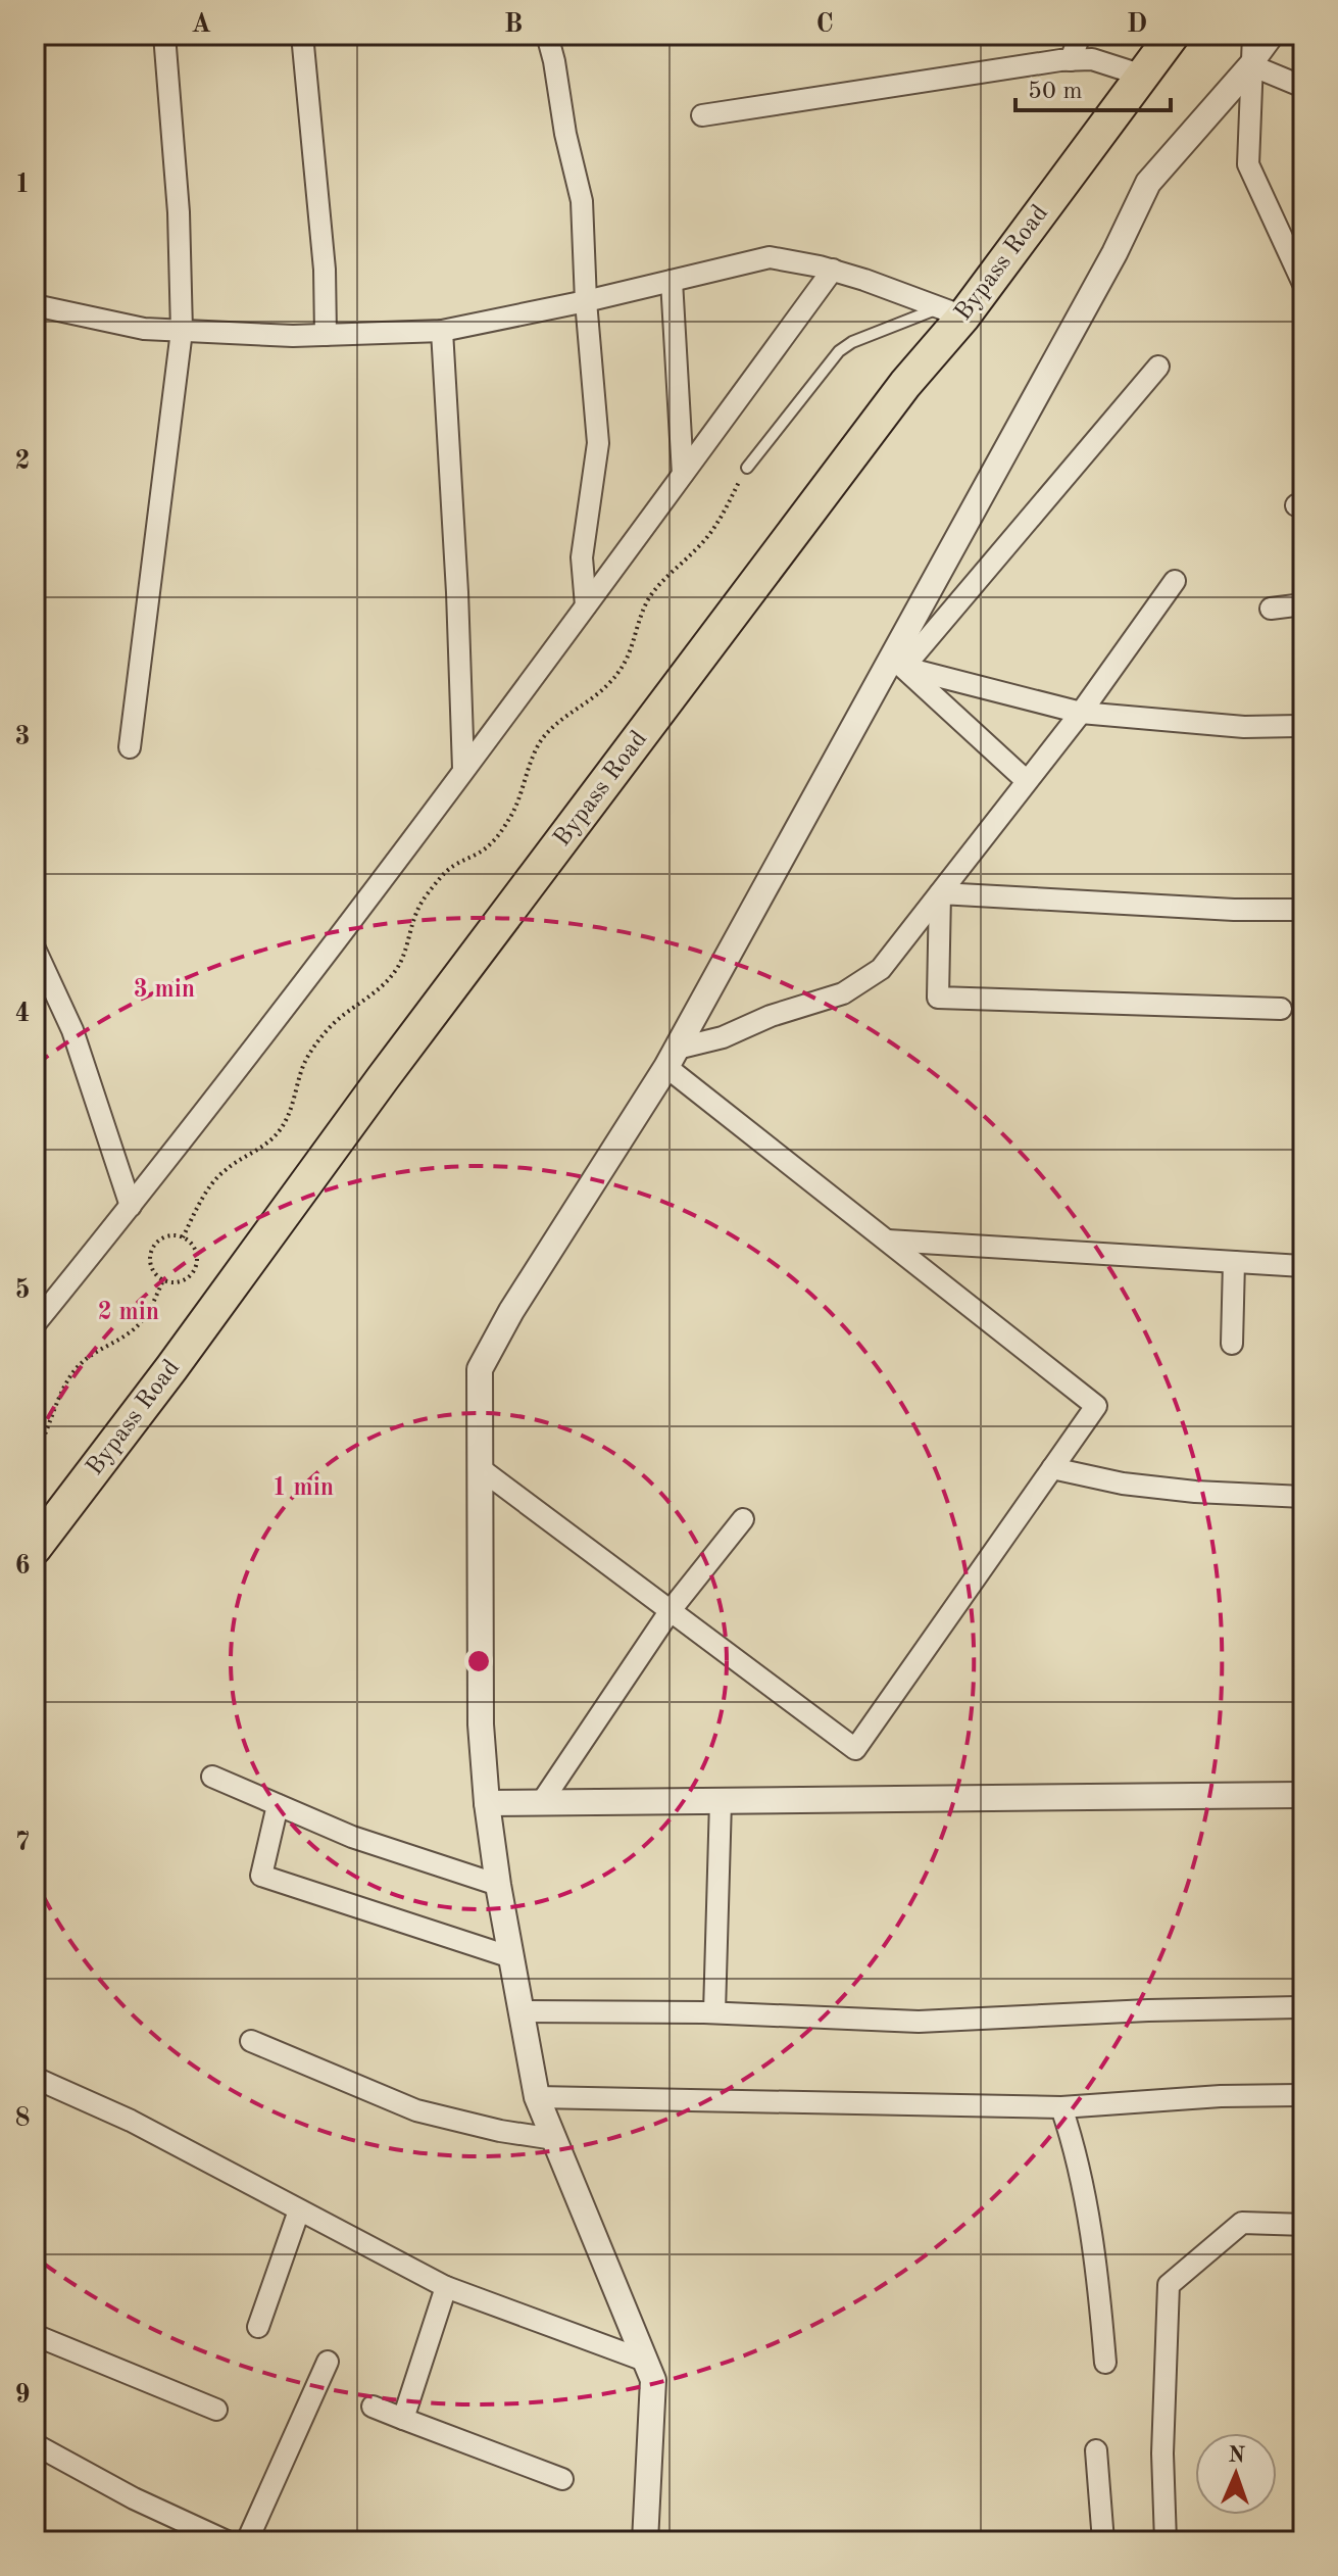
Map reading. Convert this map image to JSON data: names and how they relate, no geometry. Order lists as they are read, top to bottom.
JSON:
{
  "streets": {
    "main road": ["Bypass Road"]
  },
  "scale_bar": "50 m",
  "north": "top",
  "grid": {
    "columns": [
      "A",
      "B",
      "C",
      "D"
    ],
    "rows": [
      "1",
      "2",
      "3",
      "4",
      "5",
      "6",
      "7",
      "8",
      "9"
    ]
  },
  "rings": ["3 min", "2 min", "1 min"]
}
